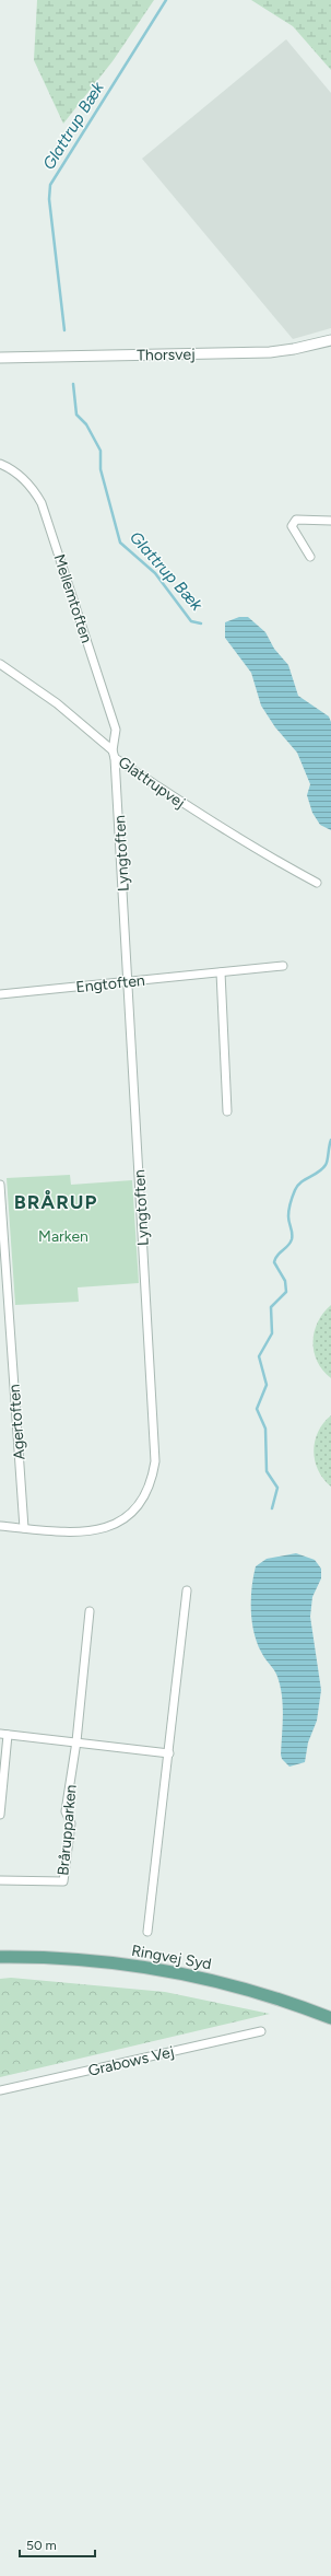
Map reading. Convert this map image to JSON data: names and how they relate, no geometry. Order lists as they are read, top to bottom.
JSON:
{
  "streets": {
    "main road": ["Ringvej Syd"],
    "street": [
      "Thorsvej",
      "Mellemtoften",
      "Glattrupvej",
      "Lyngtoften",
      "Engtoften",
      "Agertoften",
      "Brårupparken",
      "Grabows Vej"
    ]
  },
  "crossings": [
    ["Mellemtoften", "Glattrupvej"],
    ["Mellemtoften", "Lyngtoften"],
    ["Glattrupvej", "Lyngtoften"],
    ["Lyngtoften", "Engtoften"],
    ["Lyngtoften", "Agertoften"]
  ],
  "districts": ["BRÅRUP"],
  "water": ["Glattrup Bæk"],
  "parks": ["Marken"],
  "scale_bar": "50 m"
}
